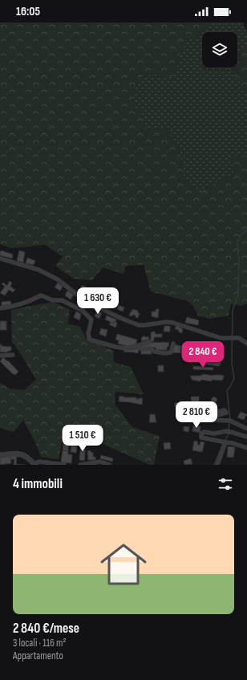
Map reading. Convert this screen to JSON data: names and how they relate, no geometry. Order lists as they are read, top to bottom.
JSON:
{
  "page": {
    "status": "16:05",
    "price": [
      "1 630 €",
      "2 840 €",
      "2 810 €",
      "1 510 €"
    ],
    "heading": "4 immobili",
    "list": [
      {
        "name": "2 840 €/mese",
        "note": "3 locali · 116 m² · Appartamento"
      }
    ]
  }
}
